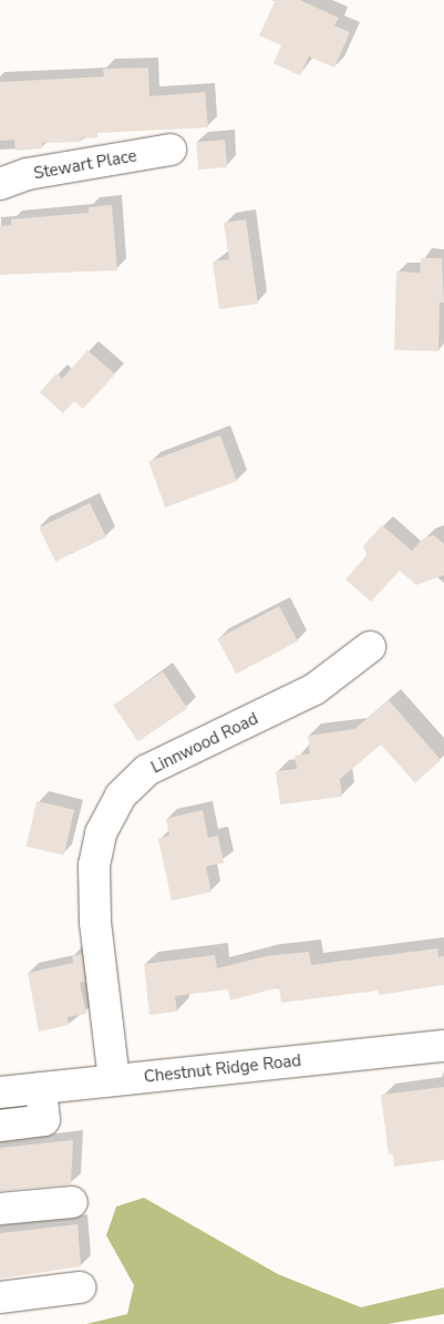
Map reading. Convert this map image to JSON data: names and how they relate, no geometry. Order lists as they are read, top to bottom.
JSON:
{
  "streets": {
    "street": ["Stewart Place", "Linnwood Road", "Chestnut Ridge Road"]
  },
  "crossings": [
    ["Linnwood Road", "Chestnut Ridge Road"]
  ]
}
